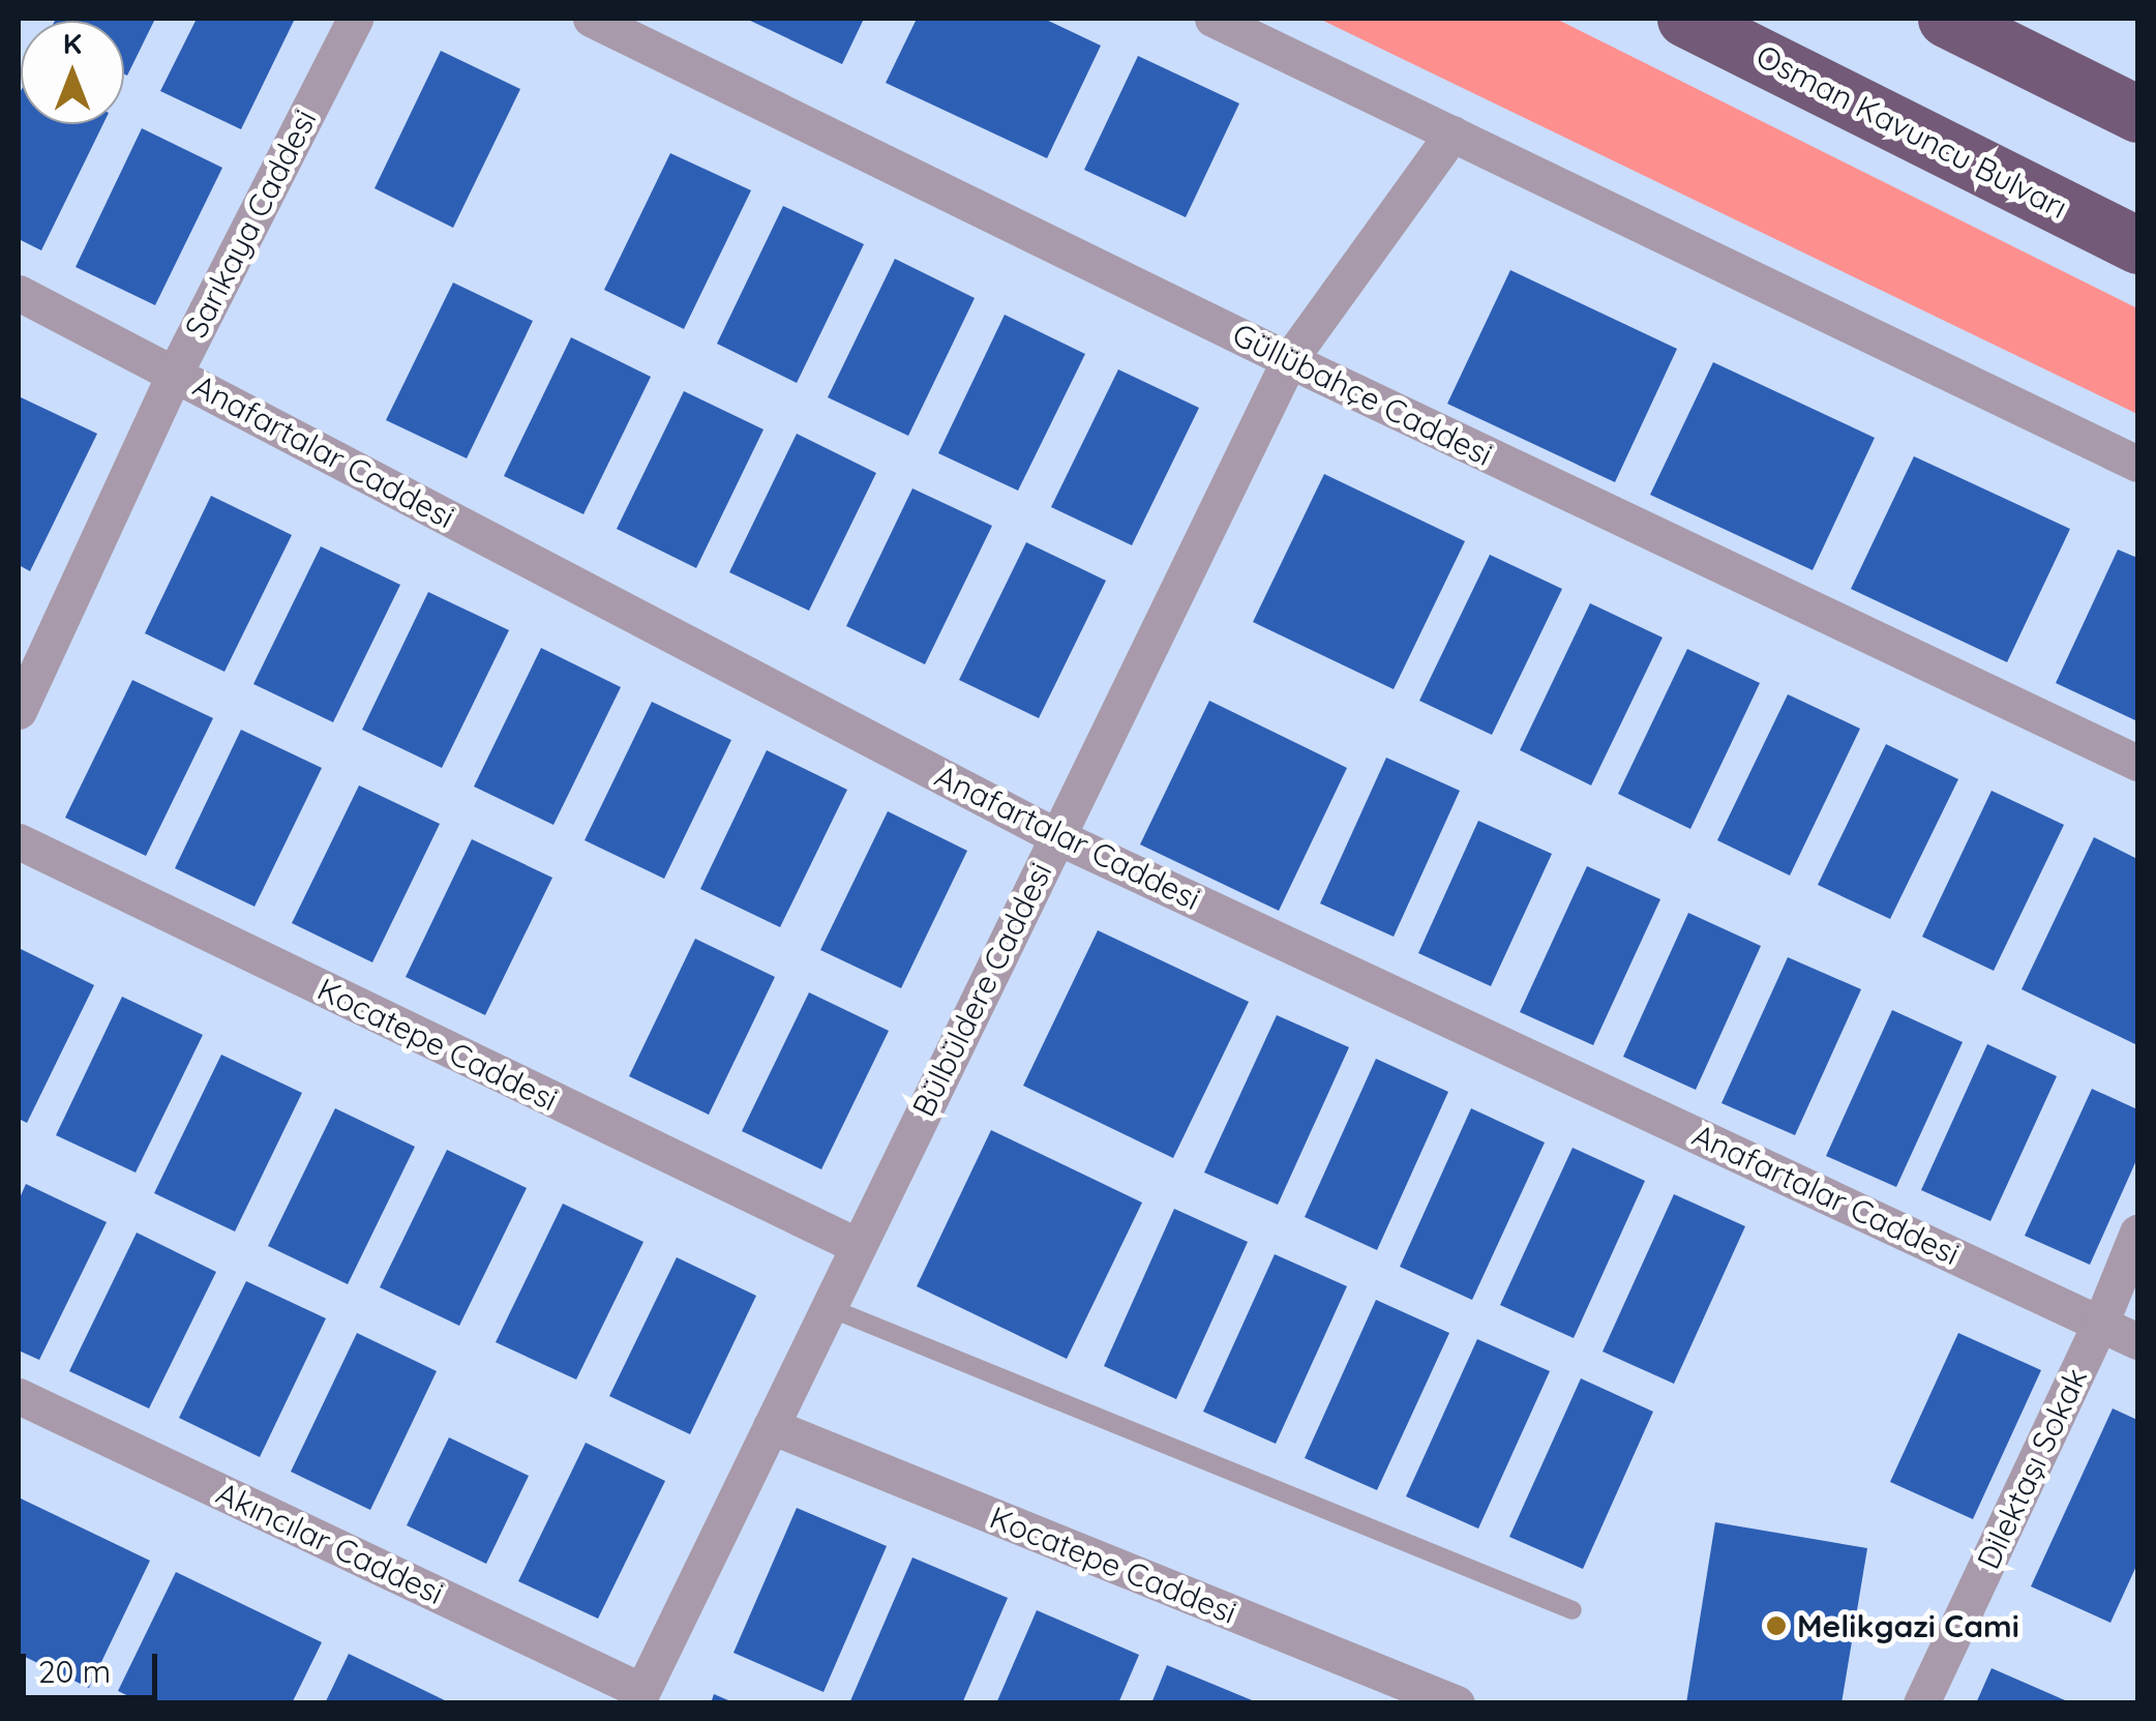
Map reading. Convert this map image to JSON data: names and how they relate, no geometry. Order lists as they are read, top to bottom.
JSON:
{
  "streets": {
    "highway": ["Osman Kavuncu Bulvarı"],
    "street": [
      "Sarıkaya Caddesi",
      "Güllübahçe Caddesi",
      "Anafartalar Caddesi",
      "Bülbüldere Caddesi",
      "Kocatepe Caddesi",
      "Dilektaşı Sokak",
      "Akıncılar Caddesi"
    ]
  },
  "crossings": [
    ["Sarıkaya Caddesi", "Anafartalar Caddesi"],
    ["Güllübahçe Caddesi", "Bülbüldere Caddesi"],
    ["Anafartalar Caddesi", "Bülbüldere Caddesi"],
    ["Anafartalar Caddesi", "Dilektaşı Sokak"],
    ["Bülbüldere Caddesi", "Kocatepe Caddesi"],
    ["Bülbüldere Caddesi", "Akıncılar Caddesi"]
  ],
  "places": ["Melikgazi Cami"],
  "scale_bar": "20 m",
  "north": "top"
}
